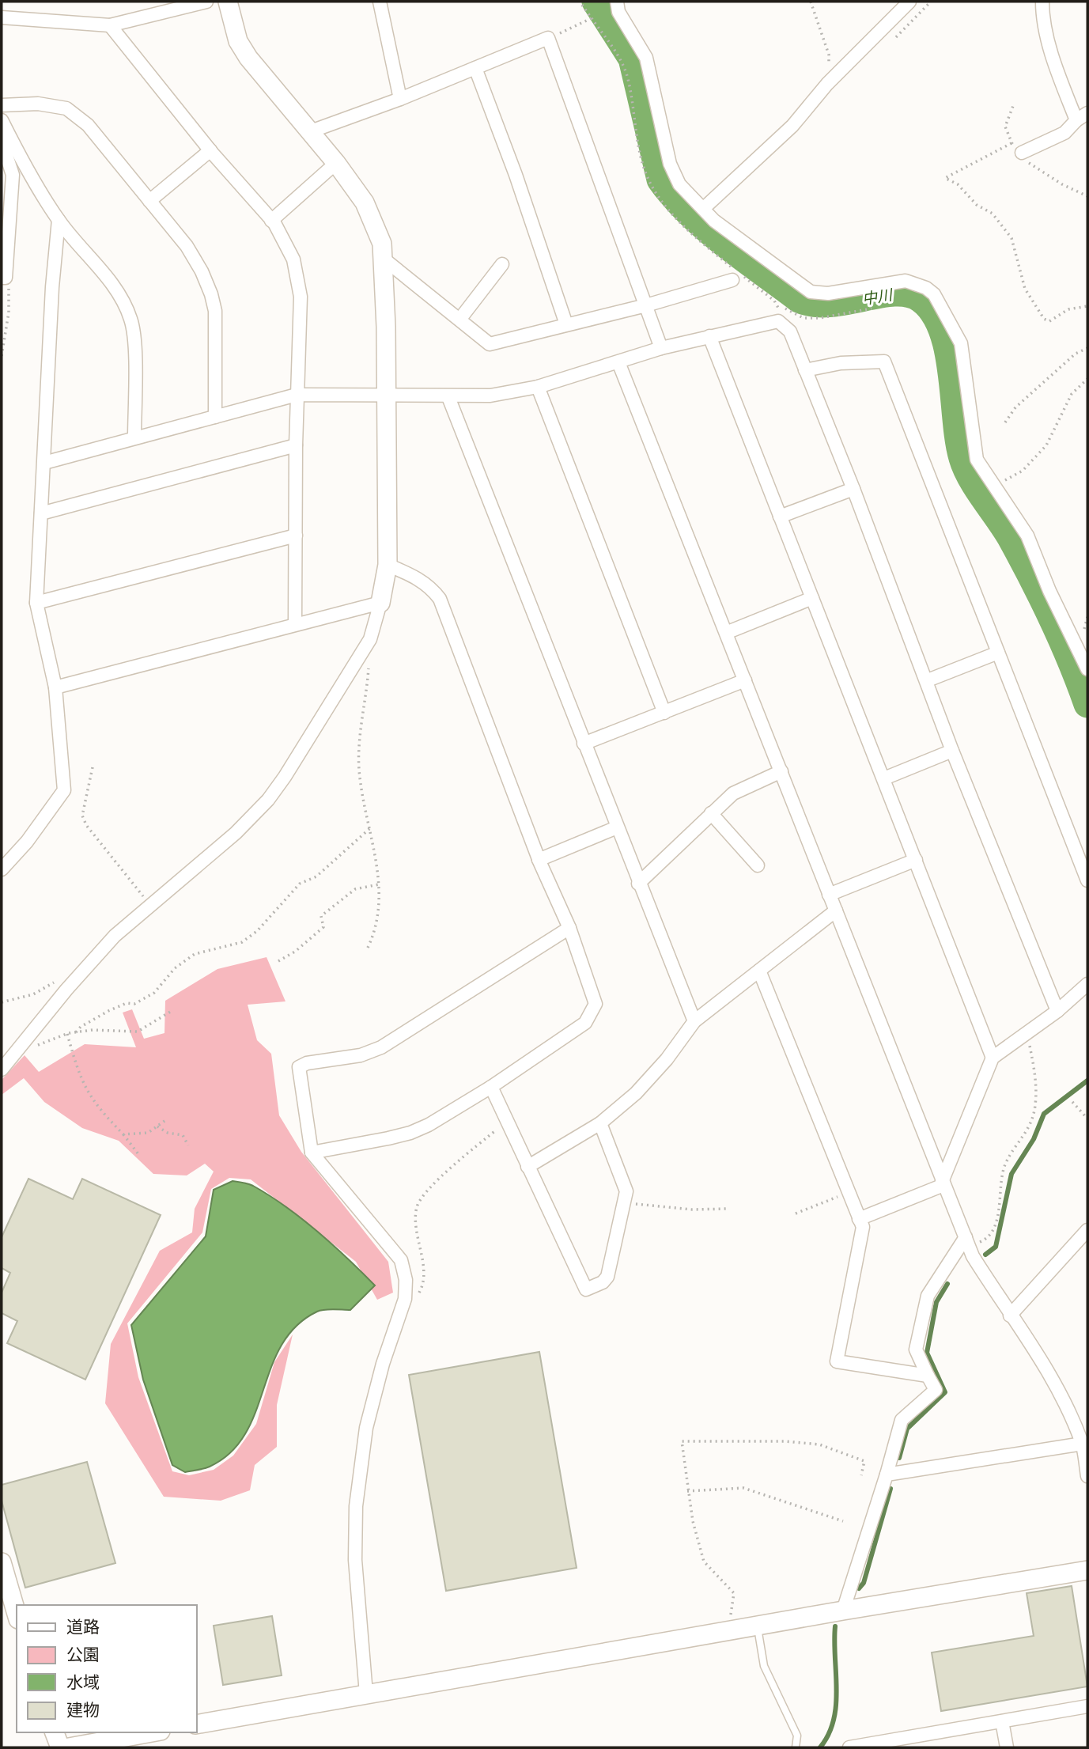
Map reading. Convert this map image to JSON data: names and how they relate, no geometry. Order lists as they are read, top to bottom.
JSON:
{
  "water": ["中川"],
  "legend": [
    "道路",
    "公園",
    "水域",
    "建物"
  ]
}
